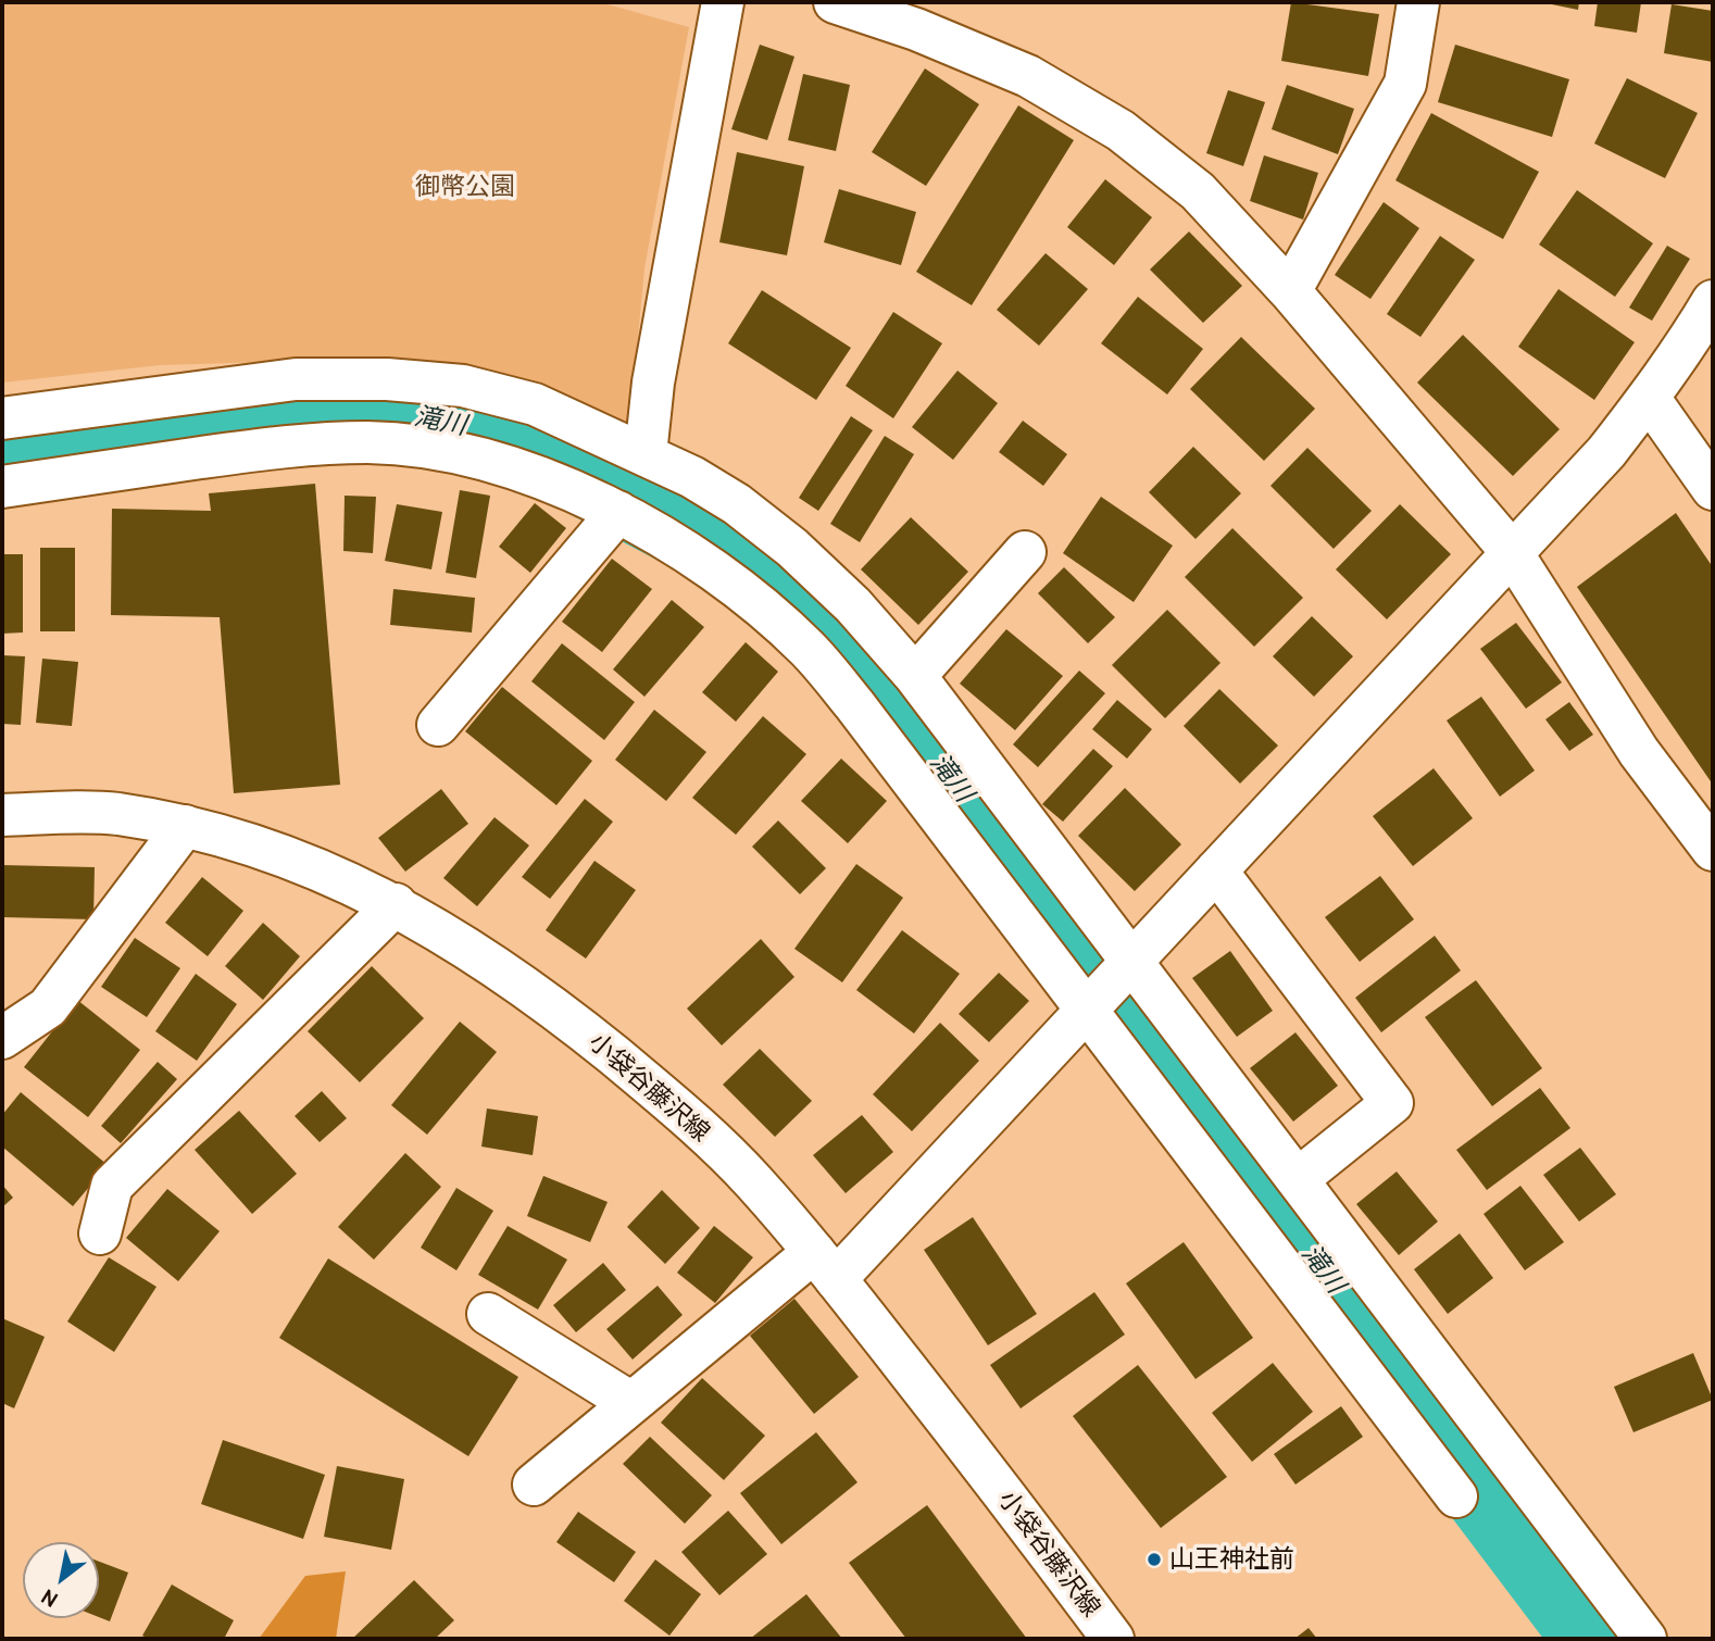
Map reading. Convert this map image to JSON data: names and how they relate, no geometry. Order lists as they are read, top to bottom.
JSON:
{
  "streets": {
    "street": ["小袋谷藤沢線"]
  },
  "water": ["滝川"],
  "parks": ["御幣公園"],
  "places": ["山王神社前"],
  "north": "bottom left"
}
